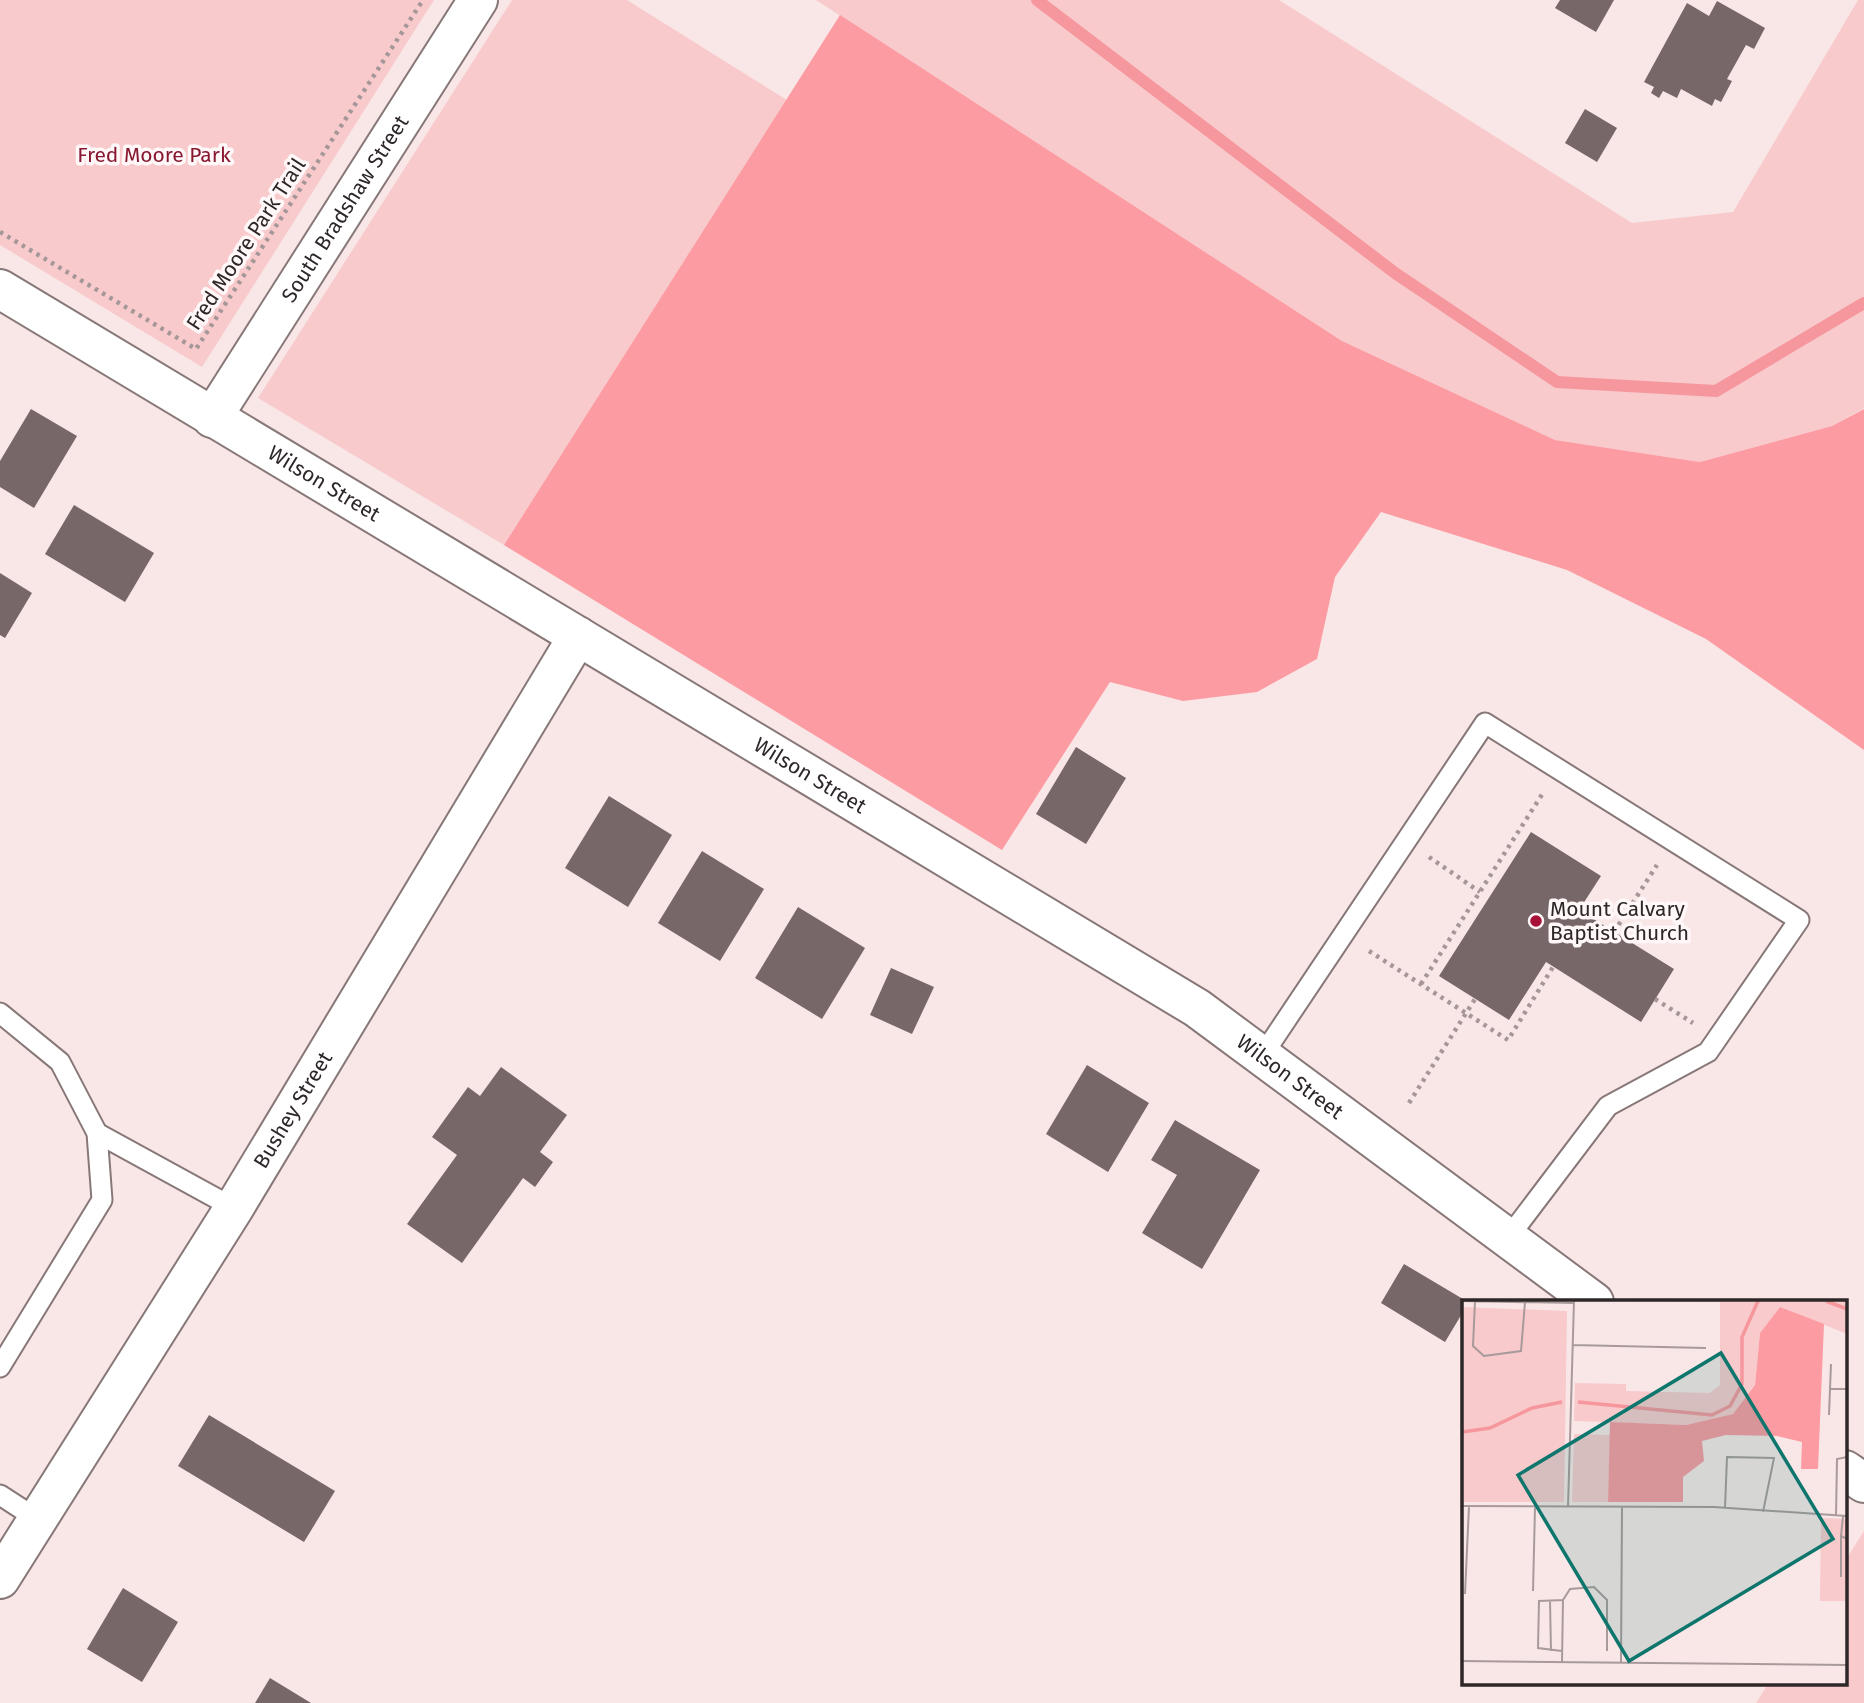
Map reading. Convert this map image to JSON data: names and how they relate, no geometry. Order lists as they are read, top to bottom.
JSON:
{
  "streets": {
    "street": ["South Bradshaw Street", "Wilson Street", "Bushey Street"],
    "path": ["Fred Moore Park Trail"]
  },
  "crossings": [
    ["South Bradshaw Street", "Wilson Street"],
    ["Wilson Street", "Bushey Street"]
  ],
  "parks": ["Fred Moore Park"],
  "places": ["Mount Calvary Baptist Church"]
}
